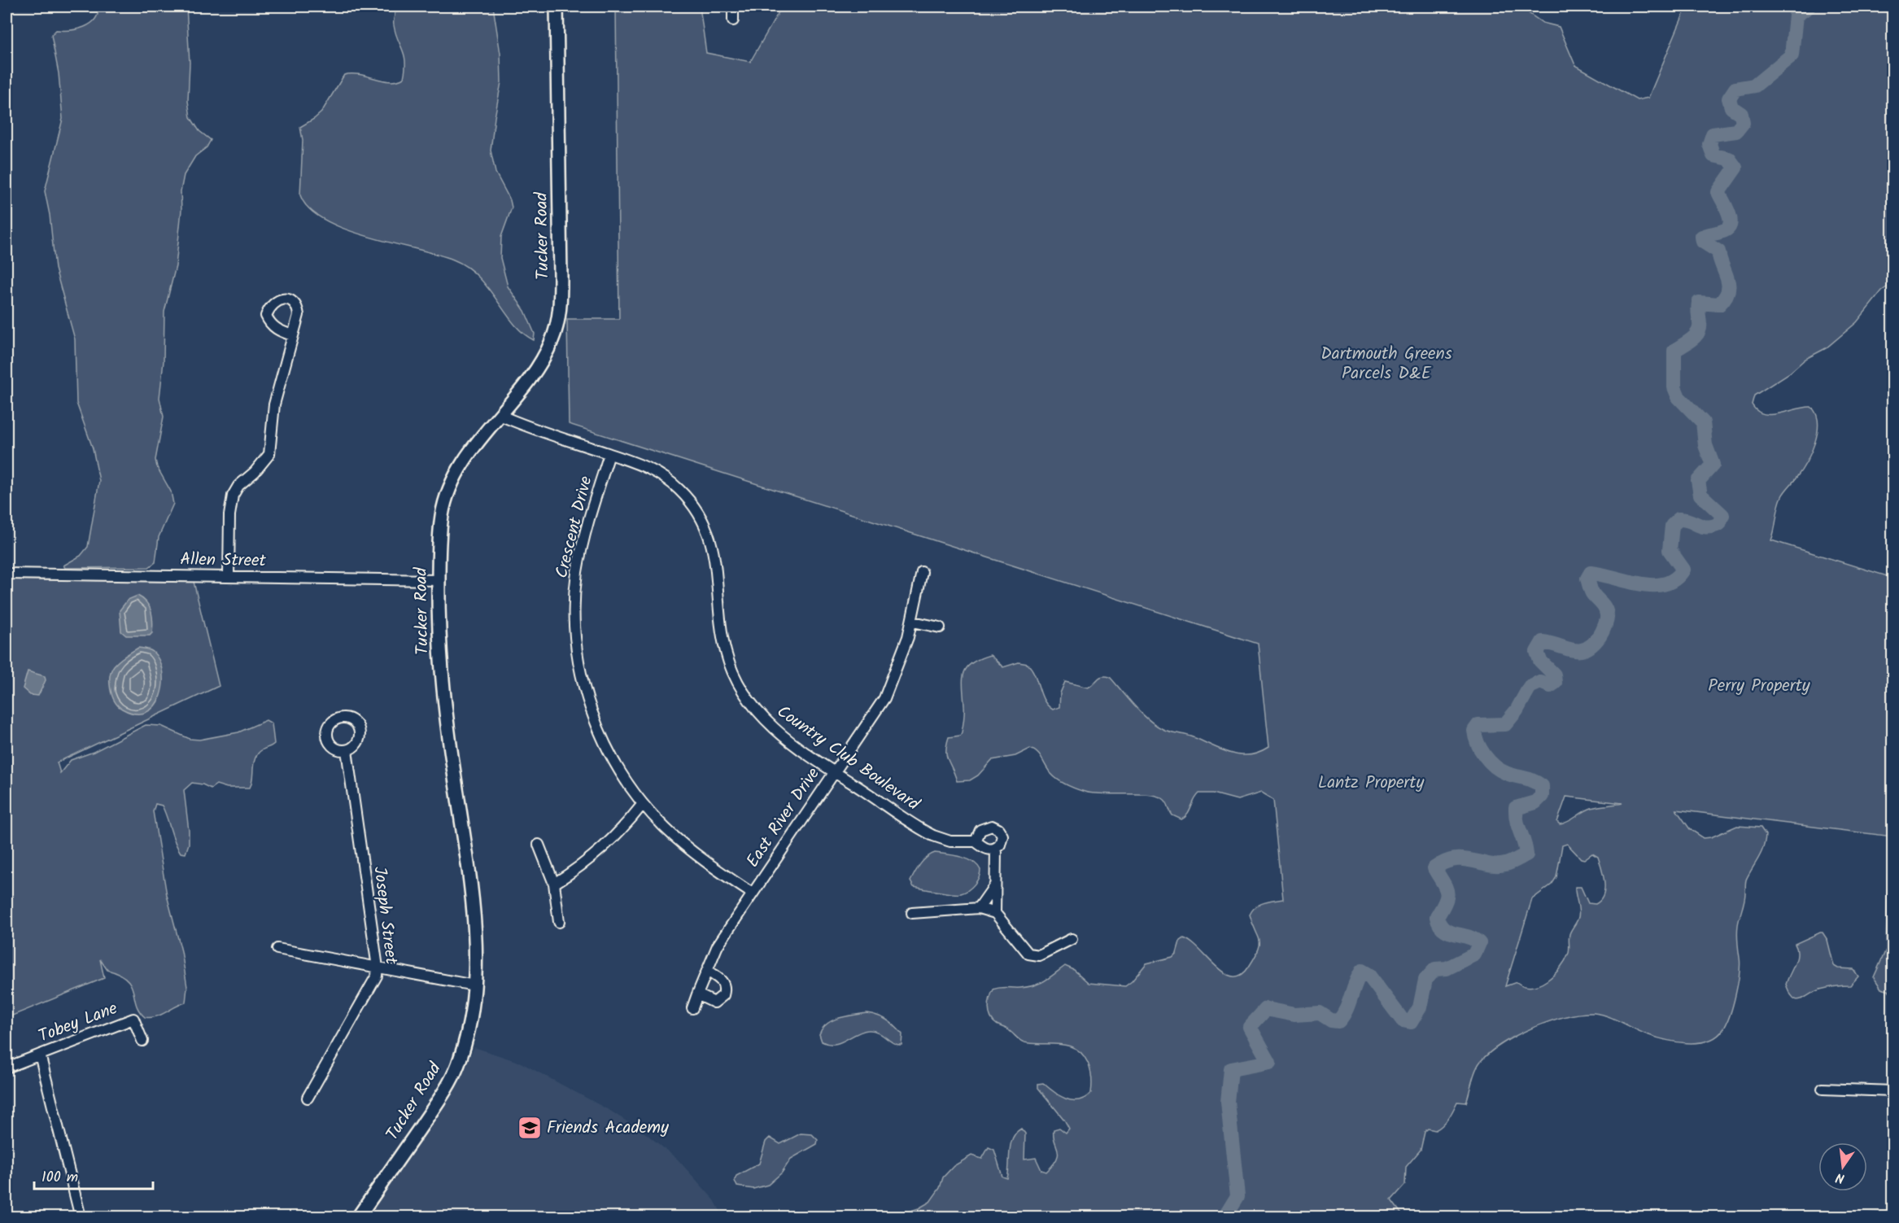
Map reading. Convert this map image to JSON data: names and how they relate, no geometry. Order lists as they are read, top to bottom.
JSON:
{
  "streets": {
    "main road": ["Tucker Road"],
    "street": [
      "Crescent Drive",
      "Allen Street",
      "Country Club Boulevard",
      "East River Drive",
      "Joseph Street",
      "Tobey Lane"
    ]
  },
  "crossings": [
    ["Tucker Road", "Allen Street"],
    ["Tucker Road", "Country Club Boulevard"],
    ["Crescent Drive", "Country Club Boulevard"],
    ["Crescent Drive", "East River Drive"],
    ["Country Club Boulevard", "East River Drive"]
  ],
  "parks": ["Dartmouth Greens Parcels D&E", "Perry Property", "Lantz Property"],
  "places": {
    "school or university": ["Friends Academy"]
  },
  "scale_bar": "100 m",
  "north": "bottom"
}
